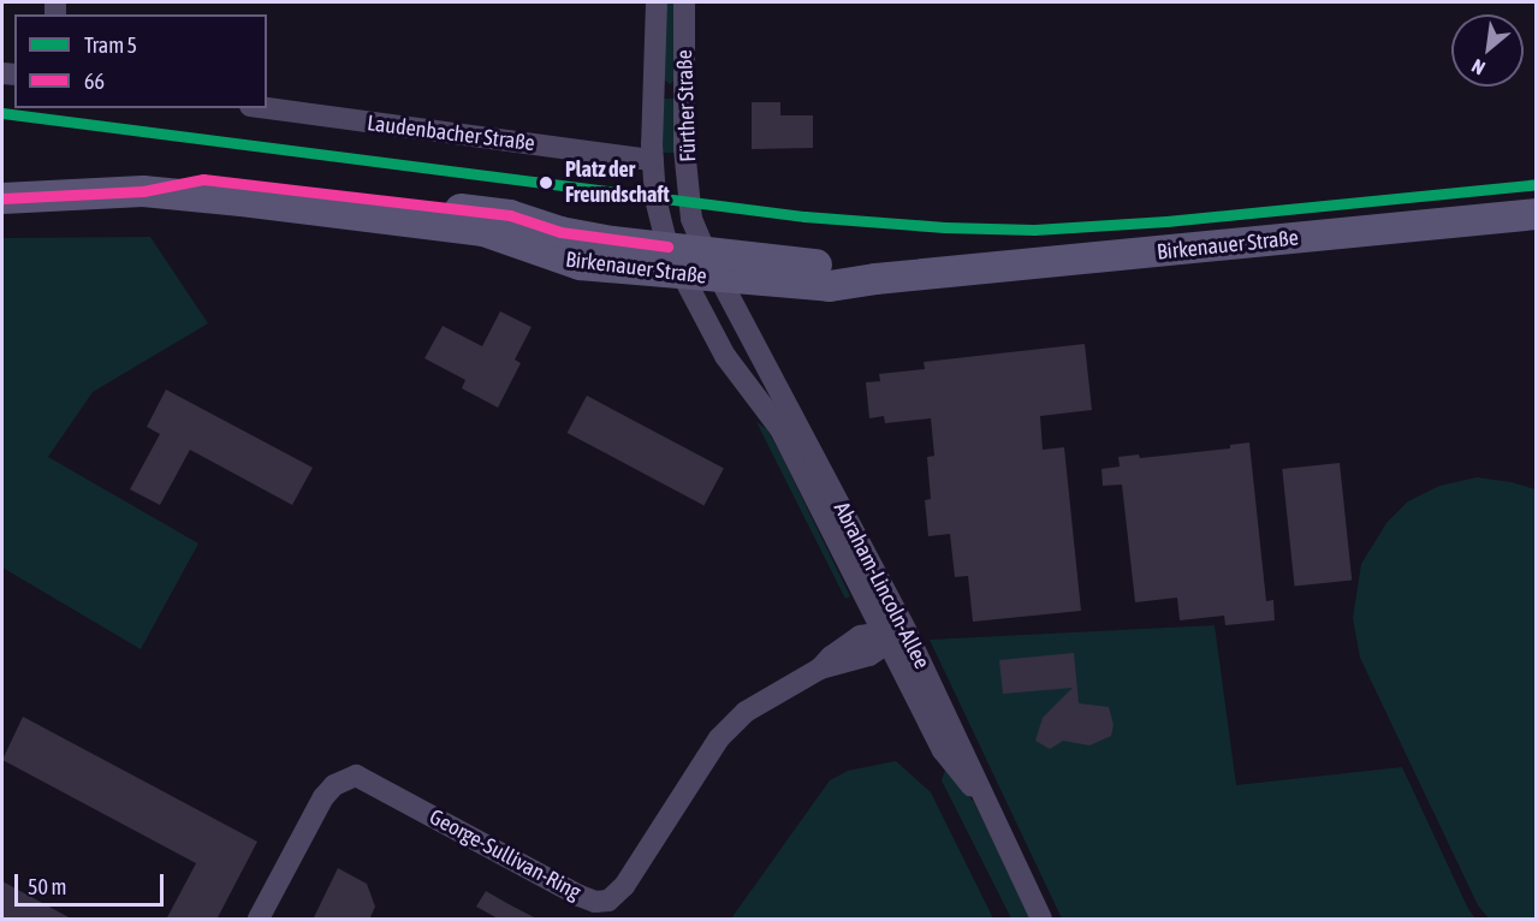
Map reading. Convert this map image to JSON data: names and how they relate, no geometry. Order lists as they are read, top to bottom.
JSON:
{
  "streets": {
    "street": [
      "Fürther Straße",
      "Laudenbacher Straße",
      "Birkenauer Straße",
      "Abraham-Lincoln-Allee",
      "George-Sullivan-Ring"
    ]
  },
  "crossings": [
    ["Fürther Straße", "Laudenbacher Straße"],
    ["Fürther Straße", "Birkenauer Straße"],
    ["Fürther Straße", "Abraham-Lincoln-Allee"],
    ["Birkenauer Straße", "Abraham-Lincoln-Allee"],
    ["Abraham-Lincoln-Allee", "George-Sullivan-Ring"]
  ],
  "places": ["Platz der Freundschaft"],
  "lines": ["tram line 5", "transit line 66"],
  "legend": ["Tram 5", "66"],
  "scale_bar": "50 m",
  "north": "bottom left"
}
